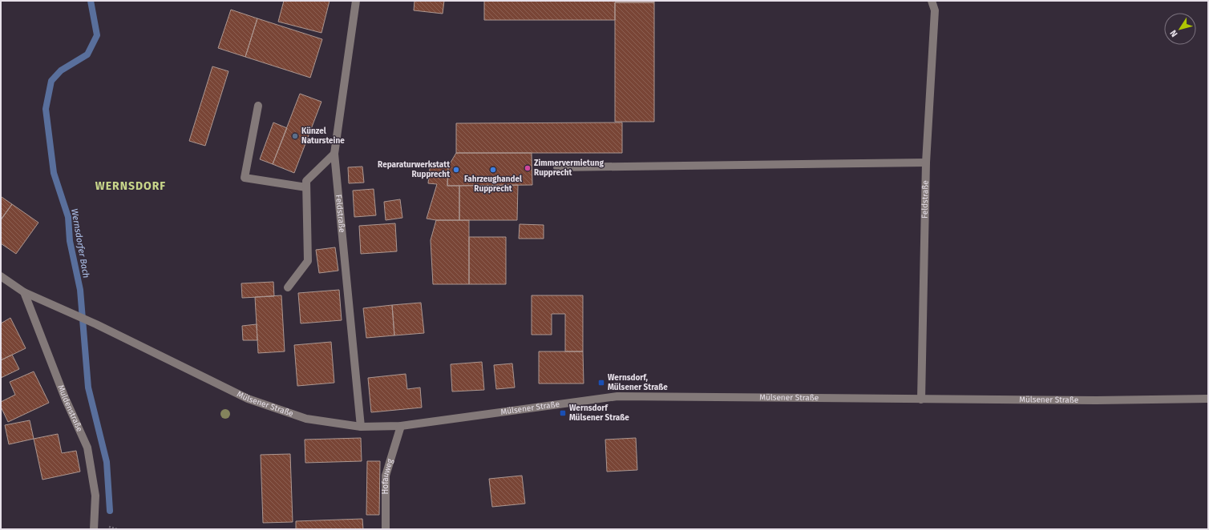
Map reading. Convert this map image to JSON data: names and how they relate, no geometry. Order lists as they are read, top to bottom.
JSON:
{
  "streets": {
    "street": [
      "Feldstraße",
      "Mülsener Straße",
      "Muldenstraße",
      "Hofauweg"
    ]
  },
  "crossings": [
    ["Feldstraße", "Mülsener Straße"],
    ["Mülsener Straße", "Muldenstraße"],
    ["Mülsener Straße", "Hofauweg"]
  ],
  "districts": ["WERNSDORF"],
  "water": ["Wernsdorfer Bach"],
  "places": {
    "other": [
      "Künzel Natursteine",
      "Zimmervermietung Rupprecht",
      "Reparaturwerkstatt Rupprecht",
      "Fahrzeughandel Rupprecht"
    ],
    "transit": ["Wernsdorf, Mülsener Straße", "Wernsdorf Mülsener Straße"]
  },
  "north": "bottom left"
}
